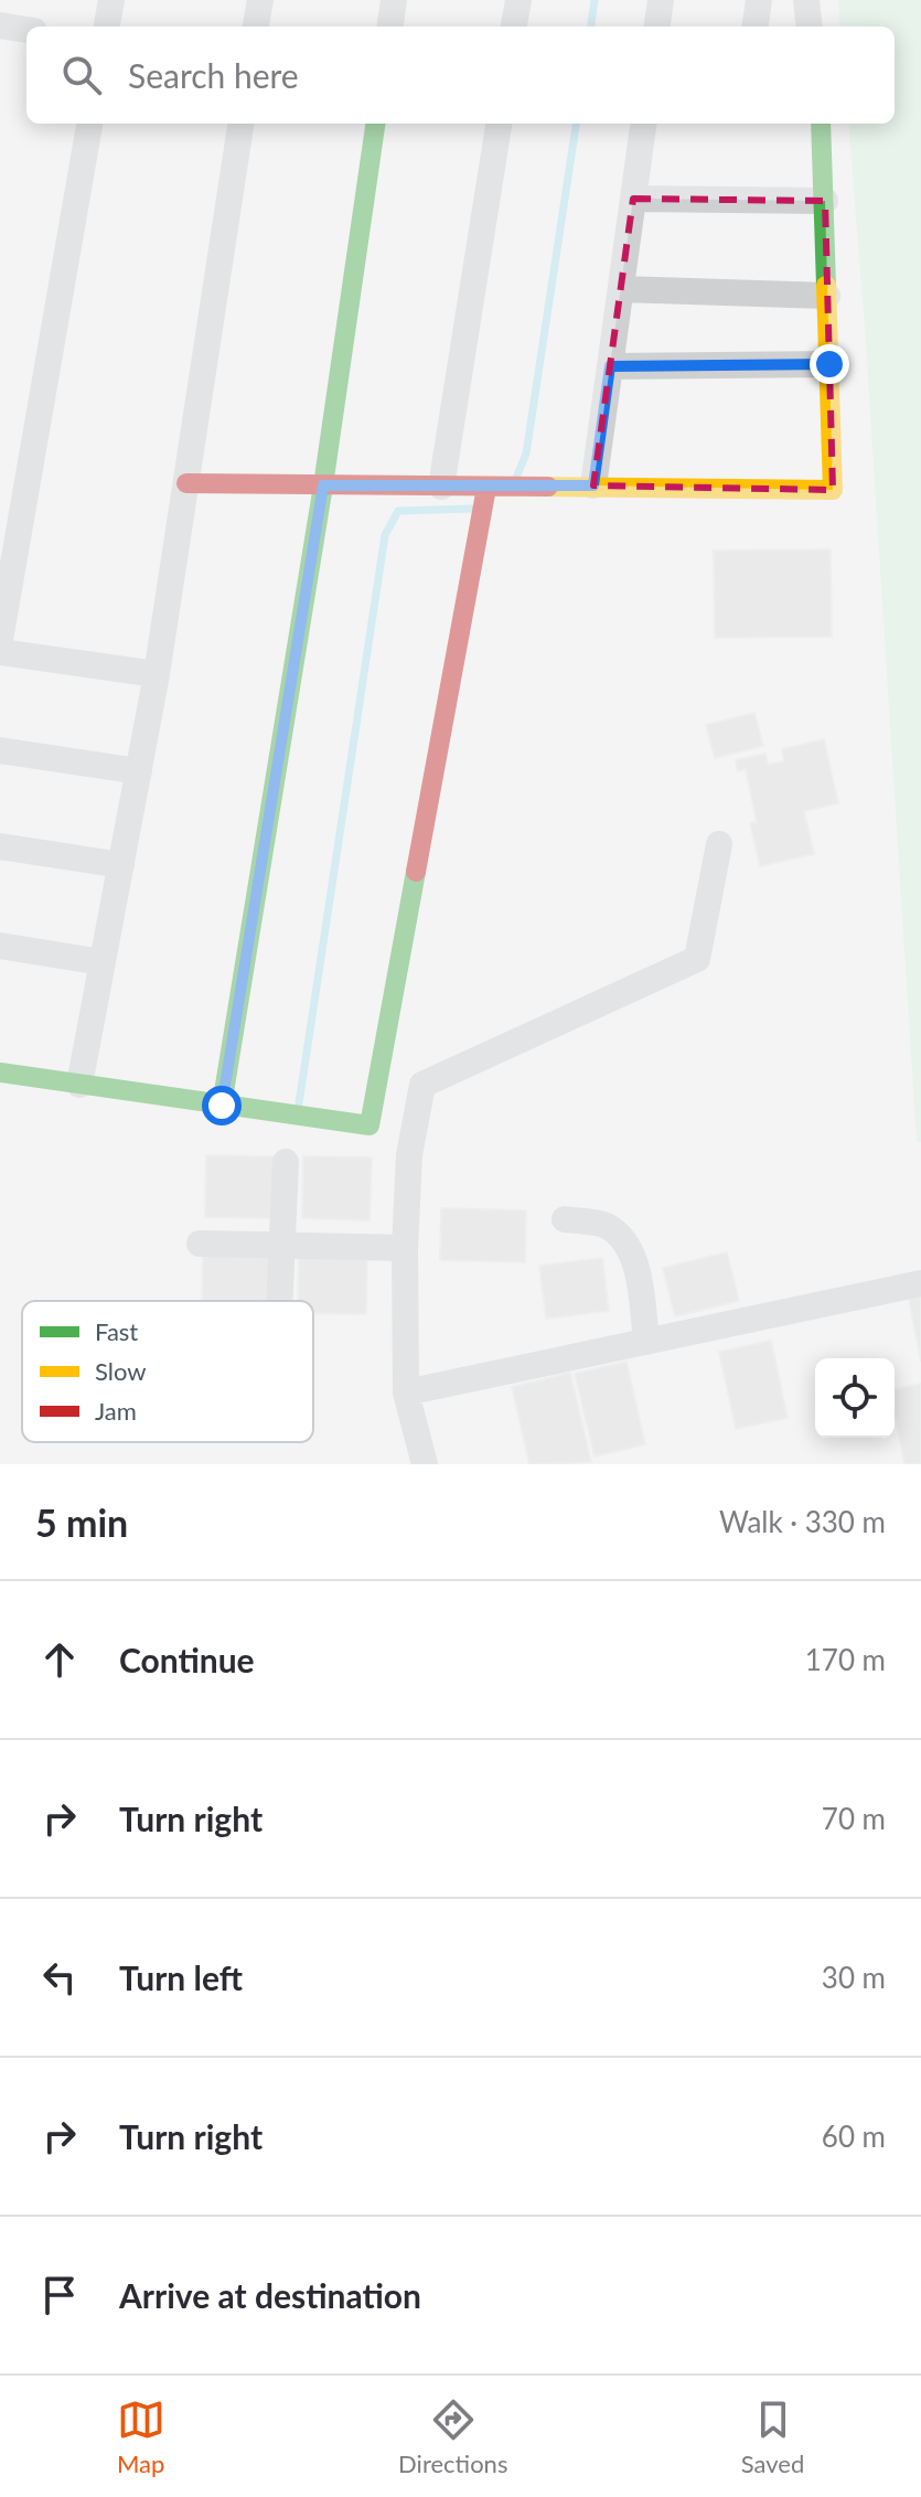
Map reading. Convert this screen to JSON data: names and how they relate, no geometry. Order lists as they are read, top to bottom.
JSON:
{
  "legend": ["Fast", "Slow", "Jam"],
  "page": {
    "search": "Search here",
    "heading": ["5 min", "Walk · 330 m"],
    "list": [
      ["Continue", "170 m"],
      ["Turn right", "70 m"],
      ["Turn left", "30 m"],
      ["Turn right", "60 m"],
      "Arrive at destination"
    ],
    "nav": ["Map", "Directions", "Saved"]
  }
}
